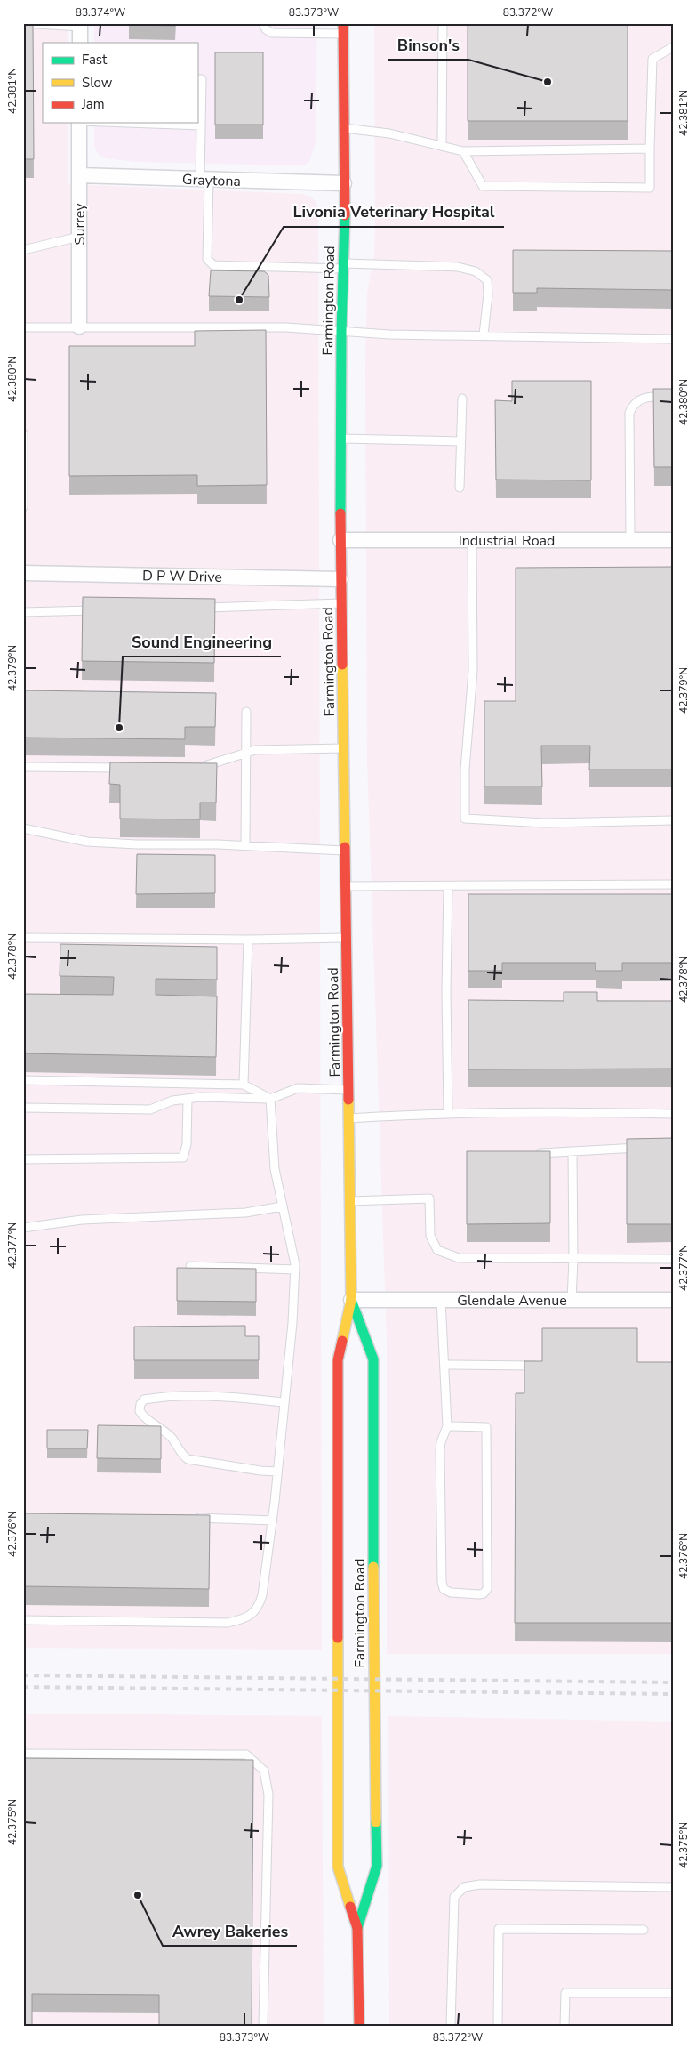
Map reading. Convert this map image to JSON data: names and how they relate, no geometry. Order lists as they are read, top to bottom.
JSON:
{
  "streets": {
    "main road": ["Farmington Road"],
    "street": [
      "Graytona",
      "Surrey",
      "Industrial Road",
      "D P W Drive",
      "Glendale Avenue"
    ]
  },
  "crossings": [
    ["Graytona", "Surrey"],
    ["Graytona", "Farmington Road"],
    ["Farmington Road", "Industrial Road"],
    ["Farmington Road", "D P W Drive"],
    ["Farmington Road", "Glendale Avenue"]
  ],
  "places": [
    "Binson's",
    "Livonia Veterinary Hospital",
    "Sound Engineering",
    "Awrey Bakeries"
  ],
  "legend": ["Fast", "Slow", "Jam"],
  "coordinates": [
    "83.374°W",
    "83.373°W",
    "83.372°W",
    "42.381°N",
    "42.380°N",
    "42.379°N",
    "42.378°N",
    "42.377°N",
    "42.376°N",
    "42.375°N"
  ]
}
